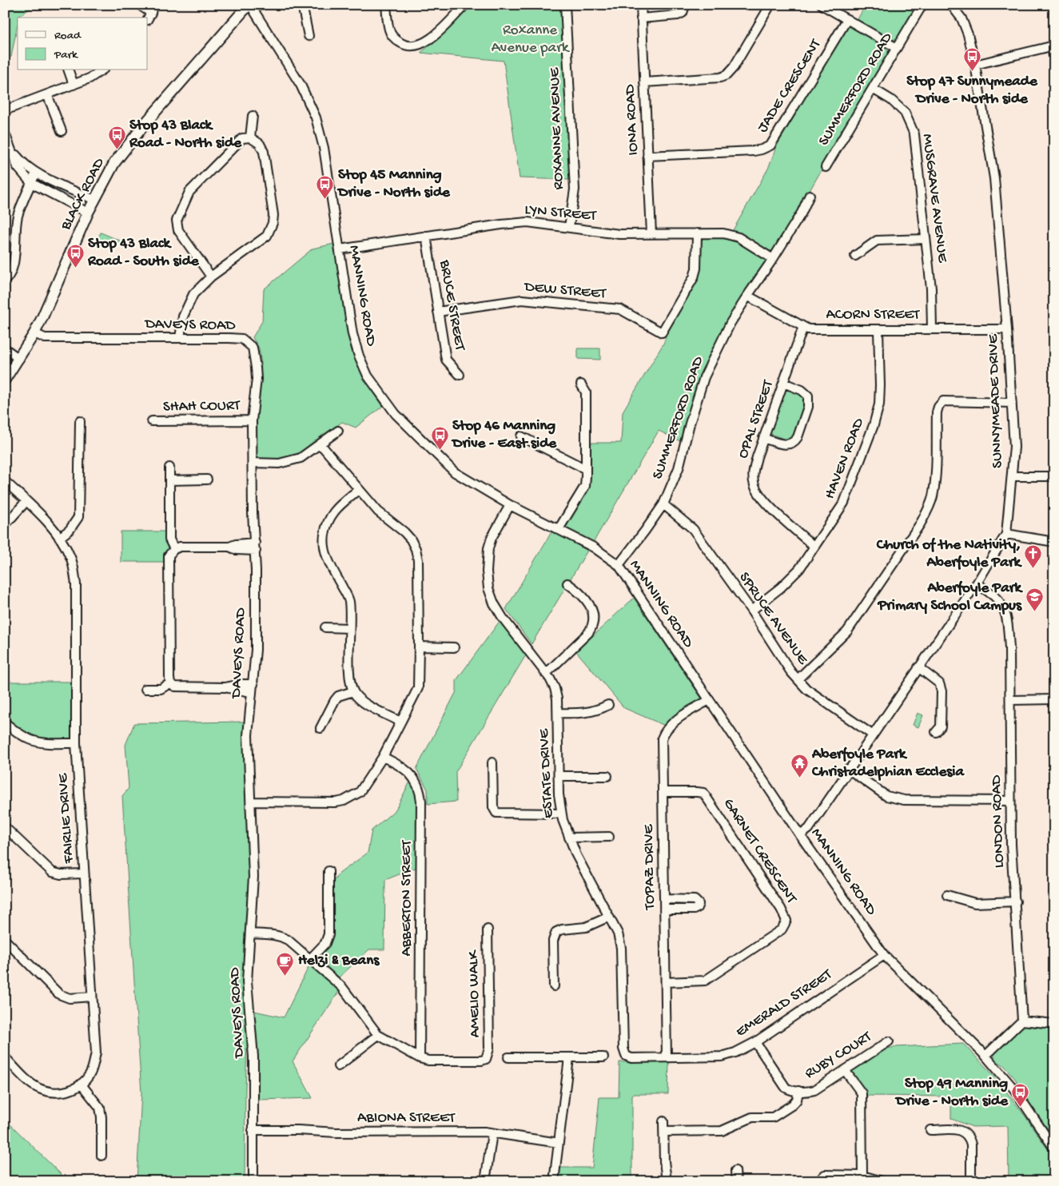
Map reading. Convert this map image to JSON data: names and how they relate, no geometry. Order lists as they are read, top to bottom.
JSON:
{
  "streets": {
    "main road": ["BLACK ROAD"],
    "street": [
      "JADE CRESCENT",
      "SUMMERFORD ROAD",
      "IONA ROAD",
      "ROXANNE AVENUE",
      "MUSGRAVE AVENUE",
      "LYN STREET",
      "DEW STREET",
      "MANNING ROAD",
      "BRUCE STREET",
      "ACORN STREET",
      "DAVEYS ROAD",
      "SUNNYMEADE DRIVE",
      "SHAH COURT",
      "OPAL STREET",
      "HAVEN ROAD",
      "SPRUCE AVENUE",
      "ESTATE DRIVE",
      "FAIRLIE DRIVE",
      "LONDON ROAD",
      "GARNET CRESCENT",
      "TOPAZ DRIVE",
      "ABBERTON STREET",
      "AMELIO WALK",
      "EMERALD STREET",
      "RUBY COURT",
      "ABIONA STREET"
    ]
  },
  "crossings": [
    ["JADE CRESCENT", "IONA ROAD"],
    ["SUMMERFORD ROAD", "MUSGRAVE AVENUE"],
    ["SUMMERFORD ROAD", "LYN STREET"],
    ["SUMMERFORD ROAD", "MANNING ROAD"],
    ["SUMMERFORD ROAD", "ACORN STREET"],
    ["SUMMERFORD ROAD", "SPRUCE AVENUE"],
    ["IONA ROAD", "LYN STREET"],
    ["ROXANNE AVENUE", "LYN STREET"],
    ["BLACK ROAD", "MANNING ROAD"],
    ["BLACK ROAD", "DAVEYS ROAD"],
    ["MUSGRAVE AVENUE", "ACORN STREET"],
    ["LYN STREET", "DEW STREET"],
    ["LYN STREET", "MANNING ROAD"],
    ["LYN STREET", "BRUCE STREET"],
    ["DEW STREET", "BRUCE STREET"],
    ["MANNING ROAD", "SUNNYMEADE DRIVE"],
    ["MANNING ROAD", "ESTATE DRIVE"],
    ["MANNING ROAD", "TOPAZ DRIVE"],
    ["MANNING ROAD", "EMERALD STREET"],
    ["ACORN STREET", "SUNNYMEADE DRIVE"],
    ["ACORN STREET", "OPAL STREET"],
    ["ACORN STREET", "HAVEN ROAD"],
    ["DAVEYS ROAD", "SHAH COURT"],
    ["DAVEYS ROAD", "ABIONA STREET"],
    ["SUNNYMEADE DRIVE", "SPRUCE AVENUE"],
    ["SUNNYMEADE DRIVE", "LONDON ROAD"],
    ["OPAL STREET", "HAVEN ROAD"],
    ["HAVEN ROAD", "SPRUCE AVENUE"],
    ["ESTATE DRIVE", "EMERALD STREET"],
    ["GARNET CRESCENT", "TOPAZ DRIVE"],
    ["TOPAZ DRIVE", "EMERALD STREET"],
    ["ABBERTON STREET", "AMELIO WALK"],
    ["EMERALD STREET", "RUBY COURT"]
  ],
  "parks": ["Roxanne Avenue park"],
  "places": {
    "bus stop": [
      "Stop 47 Sunnymeade Drive - North side",
      "Stop 43 Black Road - North side",
      "Stop 45 Manning Drive - North side",
      "Stop 43 Black Road - South side",
      "Stop 46 Manning Drive - East side",
      "Stop 49 Manning Drive - North side"
    ],
    "church": ["Church of the Nativity, Aberfoyle Park"],
    "school or university": ["Aberfoyle Park Primary School Campus"],
    "temple": ["Aberfoyle Park Christadelphian Ecclesia"],
    "cafe": ["Helzi & Beans"]
  },
  "legend": ["Road", "Park"]
}
